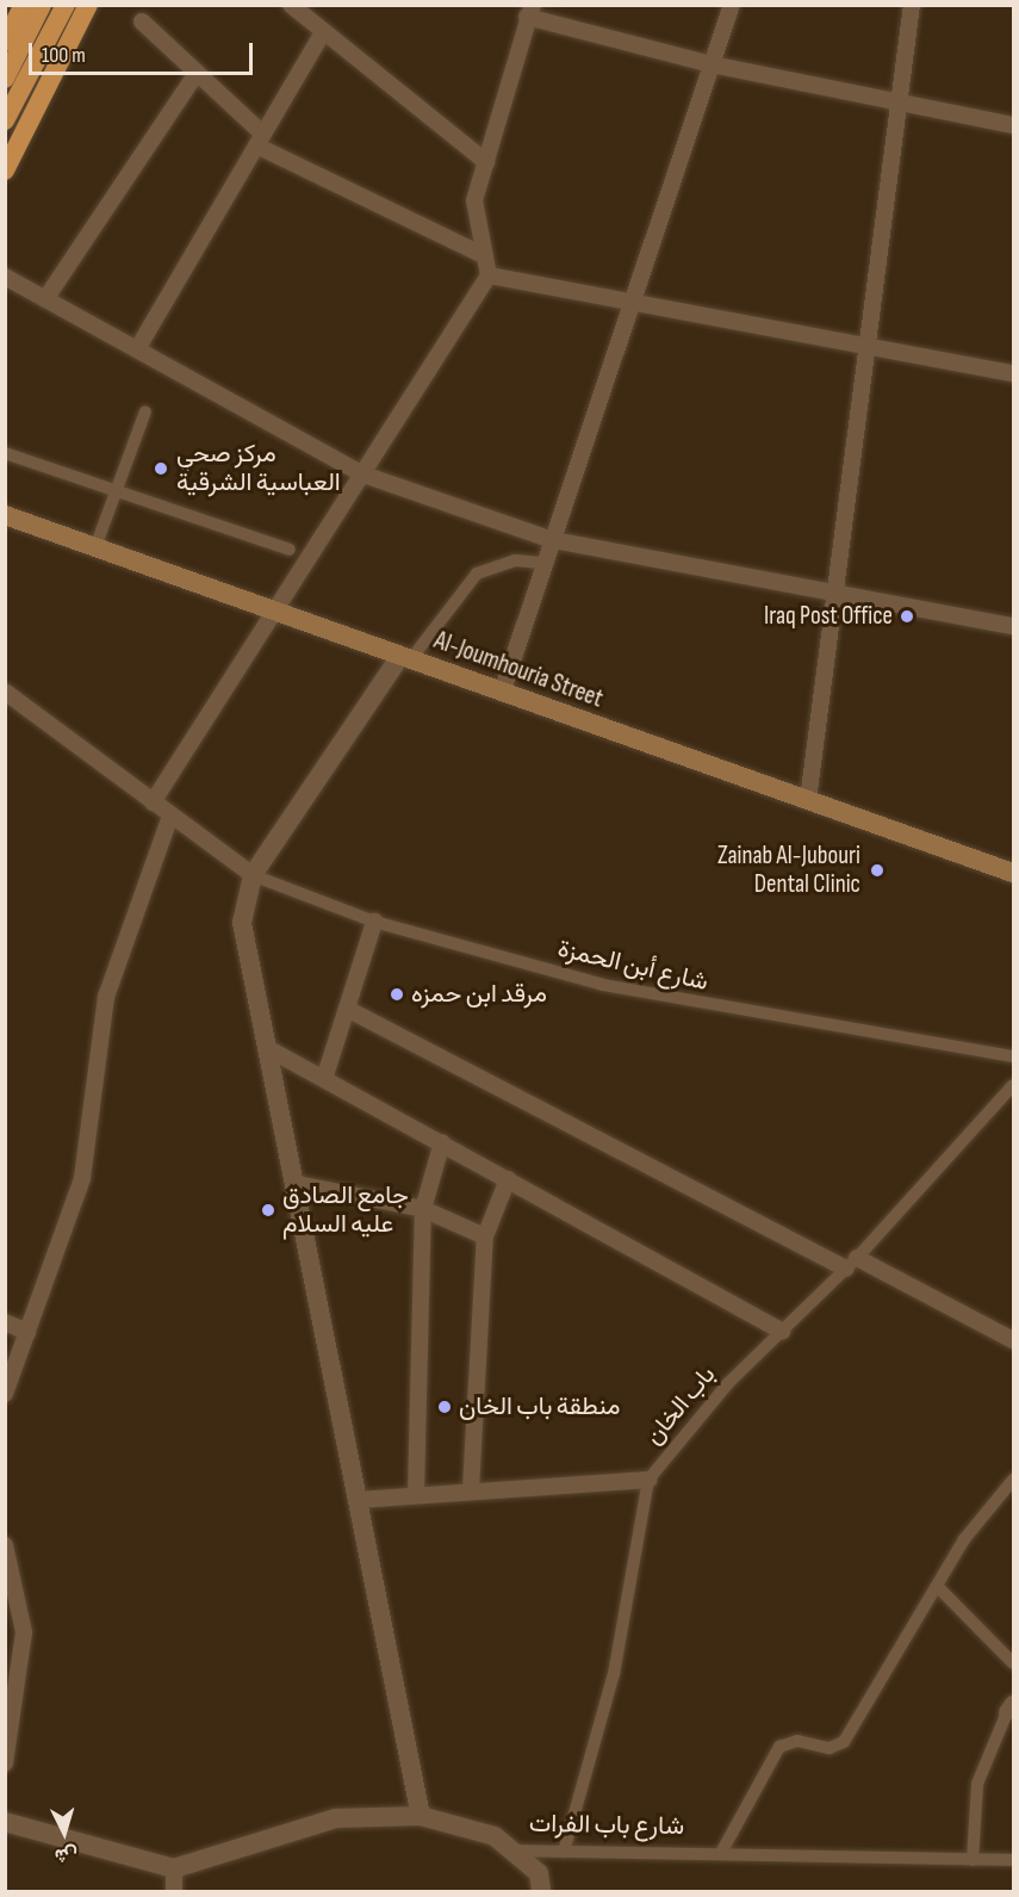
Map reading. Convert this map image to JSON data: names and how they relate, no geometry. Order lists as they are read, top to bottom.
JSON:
{
  "streets": {
    "main road": ["Al-Joumhouria Street"],
    "street": ["شارع أبن الحمزة", "باب الخان", "شارع باب الفرات"]
  },
  "crossings": [
    ["باب الخان", "شارع باب الفرات"]
  ],
  "places": [
    "مركز صحي العباسية الشرقية",
    "Iraq Post Office",
    "Zainab Al-Jubouri Dental Clinic",
    "مرقد ابن حمزه",
    "جامع الصادق عليه السلام",
    "منطقة باب الخان"
  ],
  "scale_bar": "100 m",
  "north": "bottom"
}
